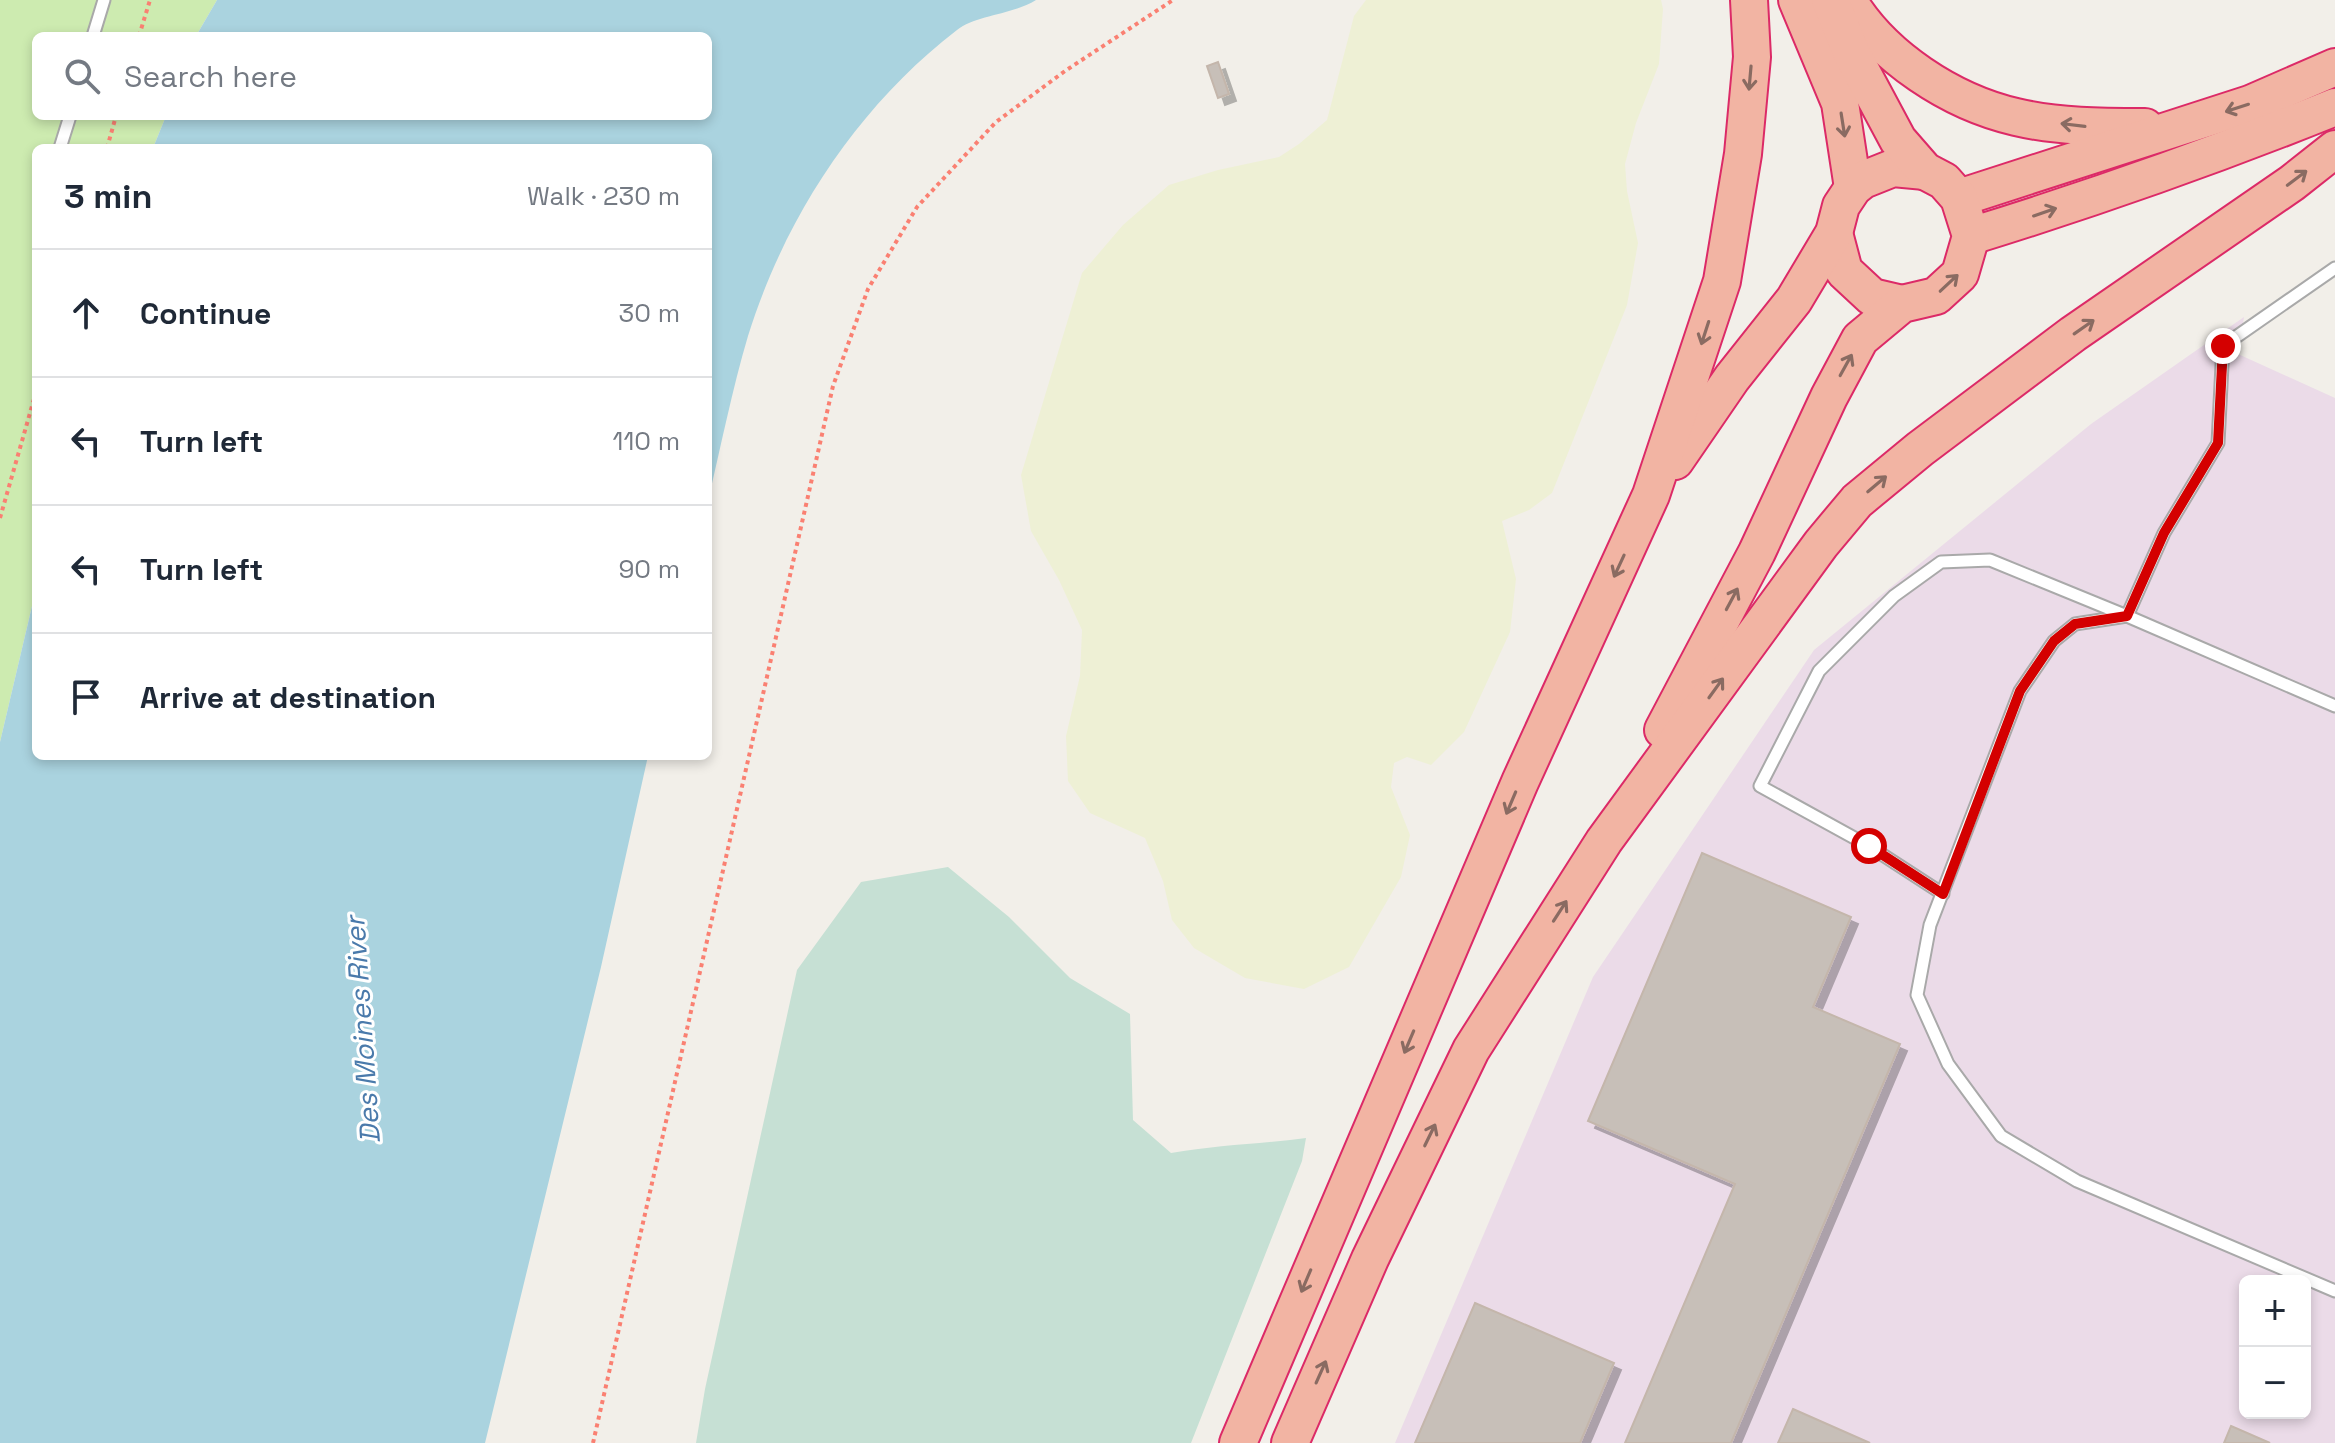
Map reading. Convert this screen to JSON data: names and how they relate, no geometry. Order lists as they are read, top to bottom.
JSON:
{
  "water": ["Des Moines River"],
  "page": {
    "search": "Search here",
    "heading": ["3 min", "Walk · 230 m"],
    "list": [
      ["Continue", "30 m"],
      ["Turn left", "110 m"],
      ["Turn left", "90 m"],
      "Arrive at destination"
    ],
    "map_buttons": ["+", "−"]
  }
}
